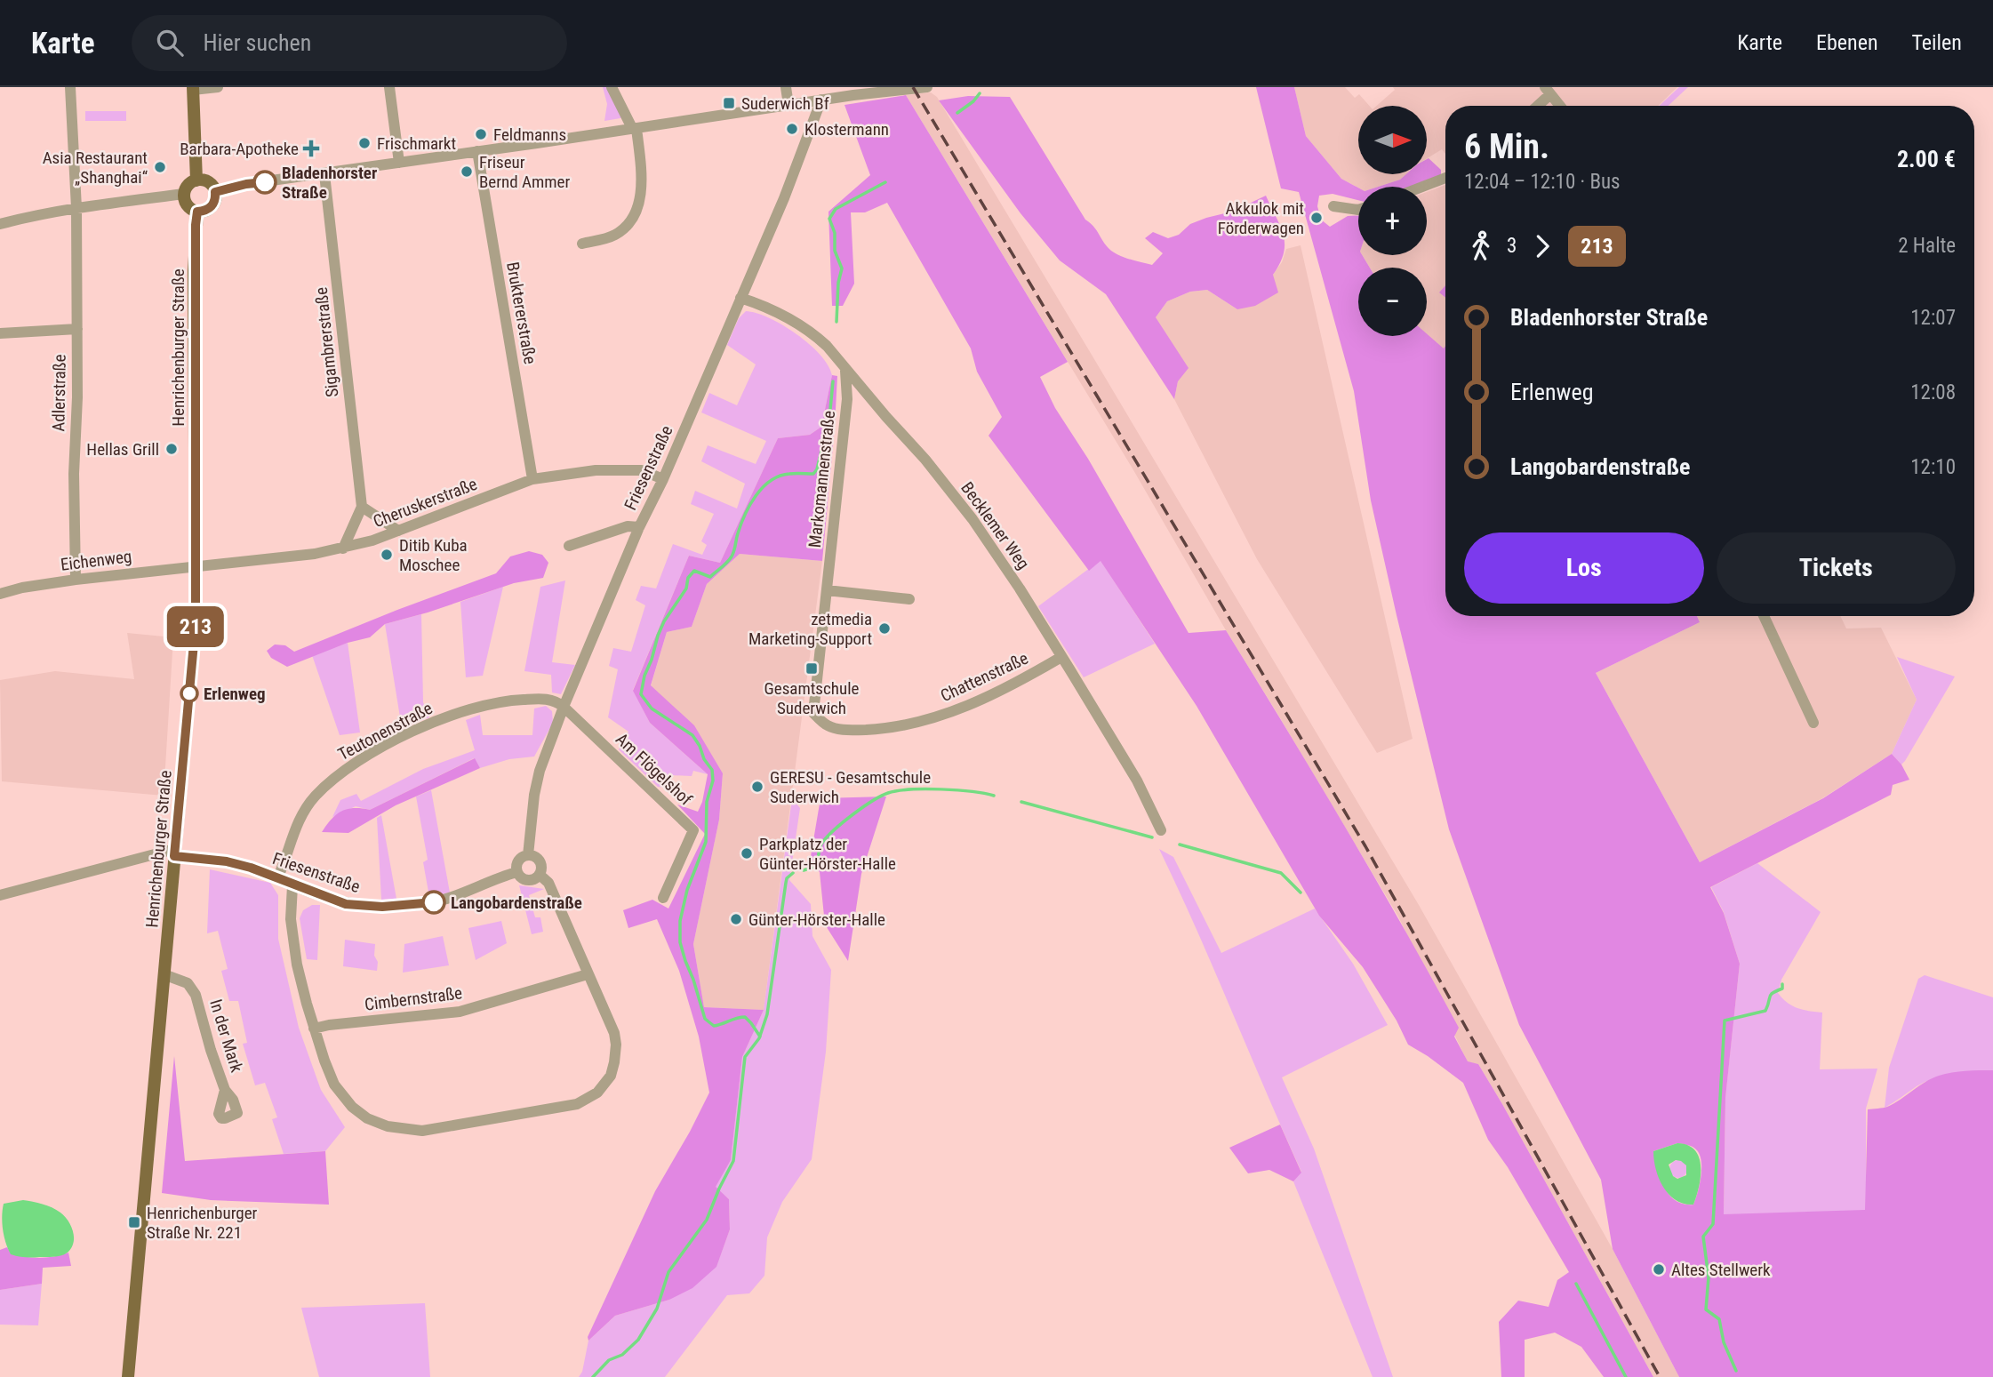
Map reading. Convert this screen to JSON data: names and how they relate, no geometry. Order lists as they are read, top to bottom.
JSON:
{
  "streets": {
    "main road": ["Henrichenburger Straße"],
    "street": [
      "Bruktererstraße",
      "Sigambrerstraße",
      "Adlerstraße",
      "Friesenstraße",
      "Markomannenstraße",
      "Cheruskerstraße",
      "Becklemer Weg",
      "Eichenweg",
      "Chattenstraße",
      "Teutonenstraße",
      "Am Flögelshof",
      "Cimbernstraße",
      "In der Mark"
    ]
  },
  "crossings": [
    ["Bruktererstraße", "Cheruskerstraße"],
    ["Henrichenburger Straße", "Friesenstraße"],
    ["Henrichenburger Straße", "Cheruskerstraße"],
    ["Henrichenburger Straße", "Eichenweg"],
    ["Henrichenburger Straße", "In der Mark"],
    ["Adlerstraße", "Eichenweg"],
    ["Friesenstraße", "Cheruskerstraße"],
    ["Friesenstraße", "Becklemer Weg"],
    ["Friesenstraße", "Teutonenstraße"],
    ["Friesenstraße", "Am Flögelshof"],
    ["Markomannenstraße", "Becklemer Weg"],
    ["Markomannenstraße", "Chattenstraße"],
    ["Cheruskerstraße", "Eichenweg"],
    ["Becklemer Weg", "Chattenstraße"],
    ["Teutonenstraße", "Am Flögelshof"]
  ],
  "places": {
    "transit": ["Suderwich Bf", "Gesamtschule Suderwich", "Henrichenburger Straße Nr. 221"],
    "other": [
      "Klostermann",
      "Feldmanns",
      "Frischmarkt",
      "Asia Restaurant „Shanghai“",
      "Friseur Bernd Ammer",
      "Bladenhorster Straße",
      "Akkulok mit Förderwagen",
      "Hellas Grill",
      "Ditib Kuba Moschee",
      "zetmedia Marketing-Support",
      "Erlenweg",
      "GERESU - Gesamtschule Suderwich",
      "Parkplatz der Günter-Hörster-Halle",
      "Langobardenstraße",
      "Günter-Hörster-Halle",
      "Altes Stellwerk"
    ],
    "health": ["Barbara-Apotheke"]
  },
  "lines": ["bus line 213"],
  "north": "right",
  "page": {
    "header": "Karte",
    "search": "Hier suchen",
    "nav": ["Karte", "Ebenen", "Teilen"],
    "on_map": "213",
    "map_buttons": ["+", "−"],
    "heading": ["6 Min.", "12:04 – 12:10 · Bus", "2.00 €"],
    "legs": ["3", "213", "2 Halte"],
    "list": [
      {
        "name": "Bladenhorster Straße",
        "value": "12:07"
      },
      {
        "name": "Erlenweg",
        "value": "12:08"
      },
      {
        "name": "Langobardenstraße",
        "value": "12:10"
      }
    ],
    "buttons": ["Los", "Tickets"]
  }
}
